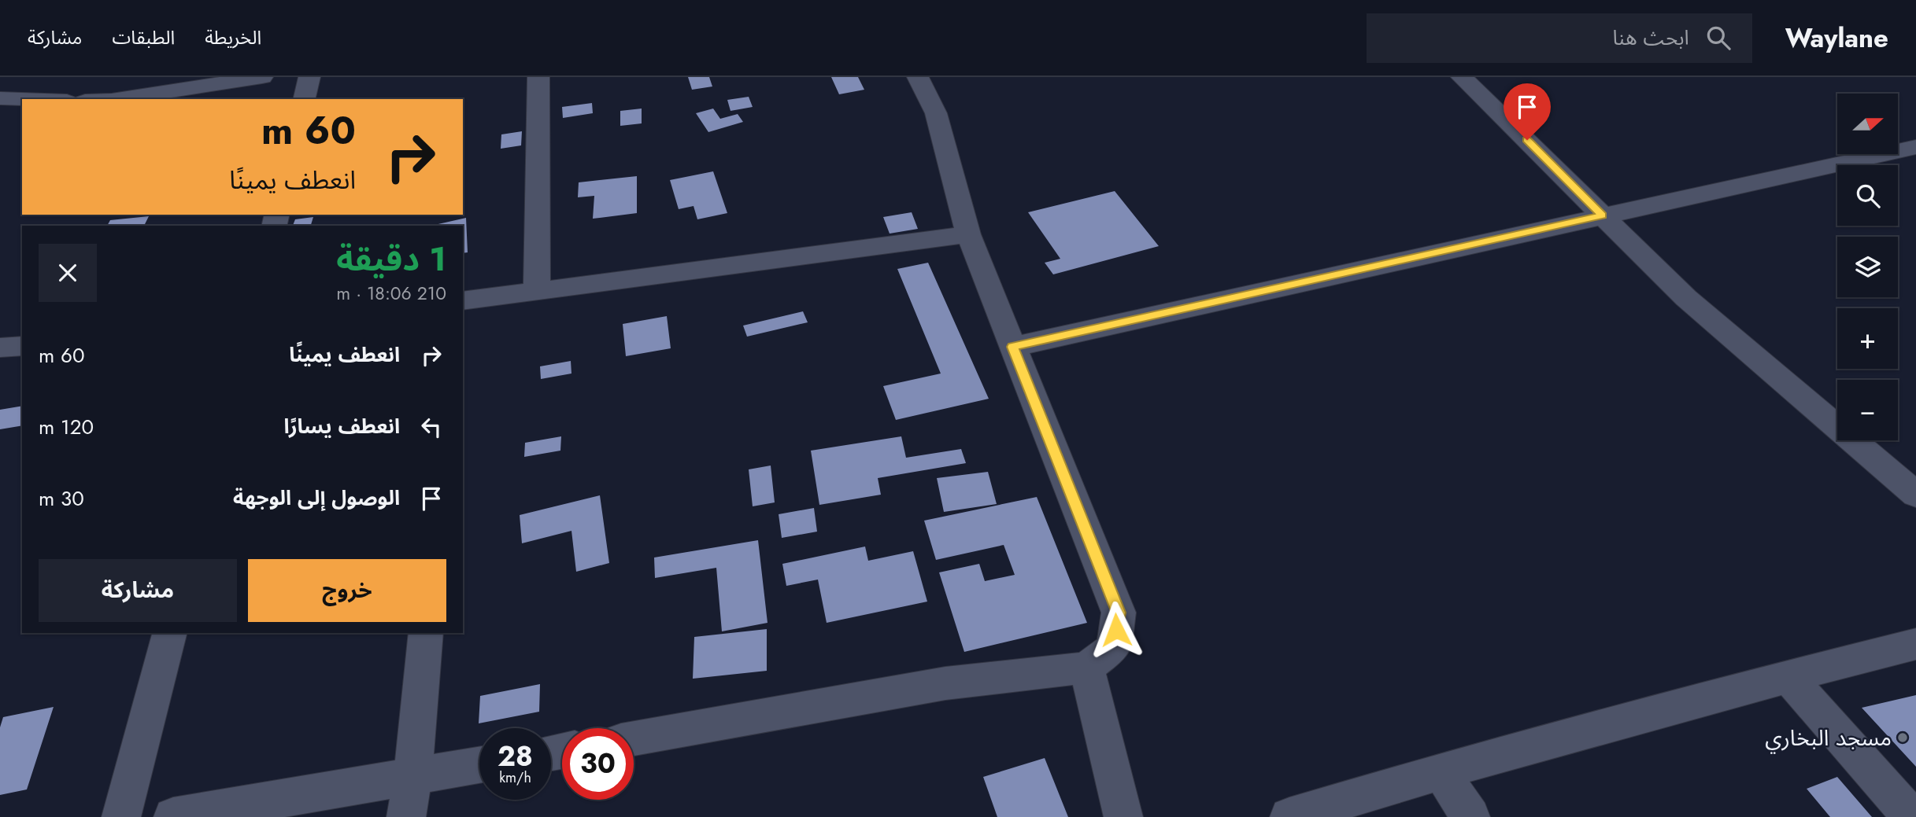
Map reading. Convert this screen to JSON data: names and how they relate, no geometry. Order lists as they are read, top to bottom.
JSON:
{
  "places": ["مسجد البخاري"],
  "north": "right",
  "page": {
    "header": "Waylane",
    "search": "ابحث هنا",
    "nav": ["الخريطة", "الطبقات", "مشاركة"],
    "map_buttons": ["+", "−"],
    "turn": ["60 m", "انعطف يمينًا"],
    "heading": ["1 دقيقة", "210 m · 18:06"],
    "list": [
      {
        "name": "انعطف يمينًا",
        "value": "60 m"
      },
      {
        "name": "انعطف يسارًا",
        "value": "120 m"
      },
      {
        "name": "الوصول إلى الوجهة",
        "value": "30 m"
      }
    ],
    "buttons": ["خروج", "مشاركة"],
    "speed": "28 km/h",
    "limit": "30"
  }
}
